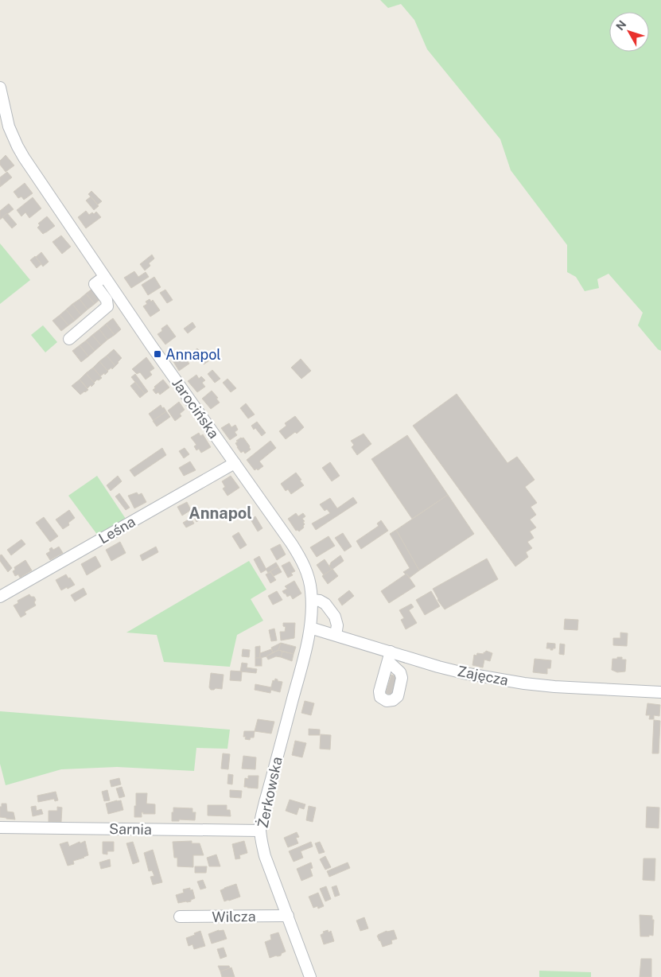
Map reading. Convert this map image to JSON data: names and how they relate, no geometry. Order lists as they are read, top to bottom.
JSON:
{
  "streets": {
    "street": [
      "Jarocińska",
      "Leśna",
      "Zajęcza",
      "Żerkowska",
      "Sarnia",
      "Wilcza"
    ]
  },
  "crossings": [
    ["Jarocińska", "Leśna"],
    ["Jarocińska", "Zajęcza"],
    ["Jarocińska", "Żerkowska"],
    ["Zajęcza", "Żerkowska"],
    ["Żerkowska", "Sarnia"],
    ["Żerkowska", "Wilcza"]
  ],
  "districts": ["Annapol"],
  "places": {
    "transit": ["Annapol"]
  },
  "north": "top left"
}
